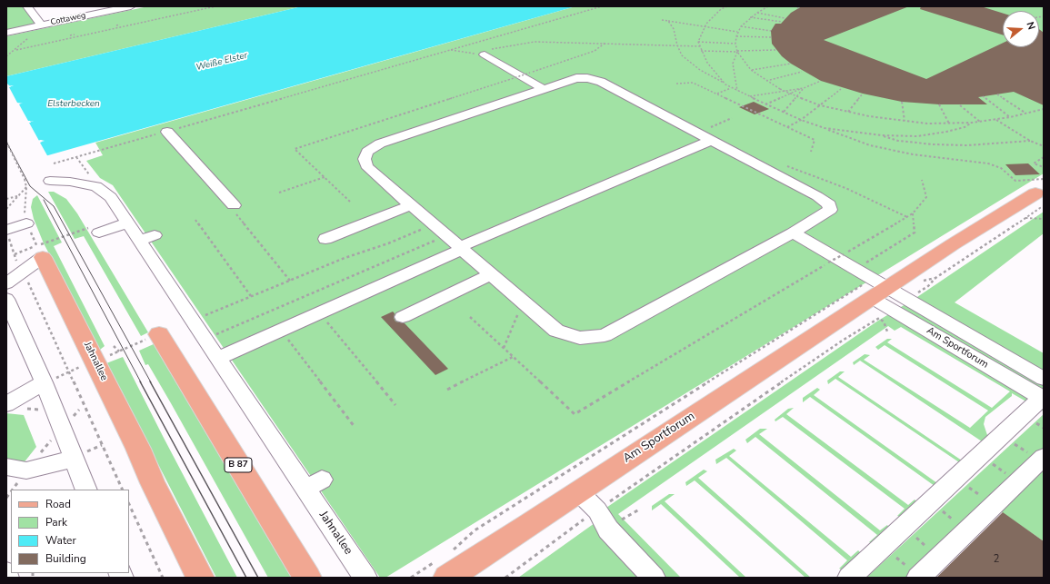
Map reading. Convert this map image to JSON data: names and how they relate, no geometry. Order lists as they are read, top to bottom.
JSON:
{
  "streets": {
    "main road": ["Am Sportforum", "Jahnallee", "B 87"],
    "street": ["Cottaweg"]
  },
  "water": ["Weiße Elster", "Elsterbecken"],
  "house_numbers": ["2"],
  "legend": [
    "Road",
    "Park",
    "Water",
    "Building"
  ],
  "north": "right"
}
